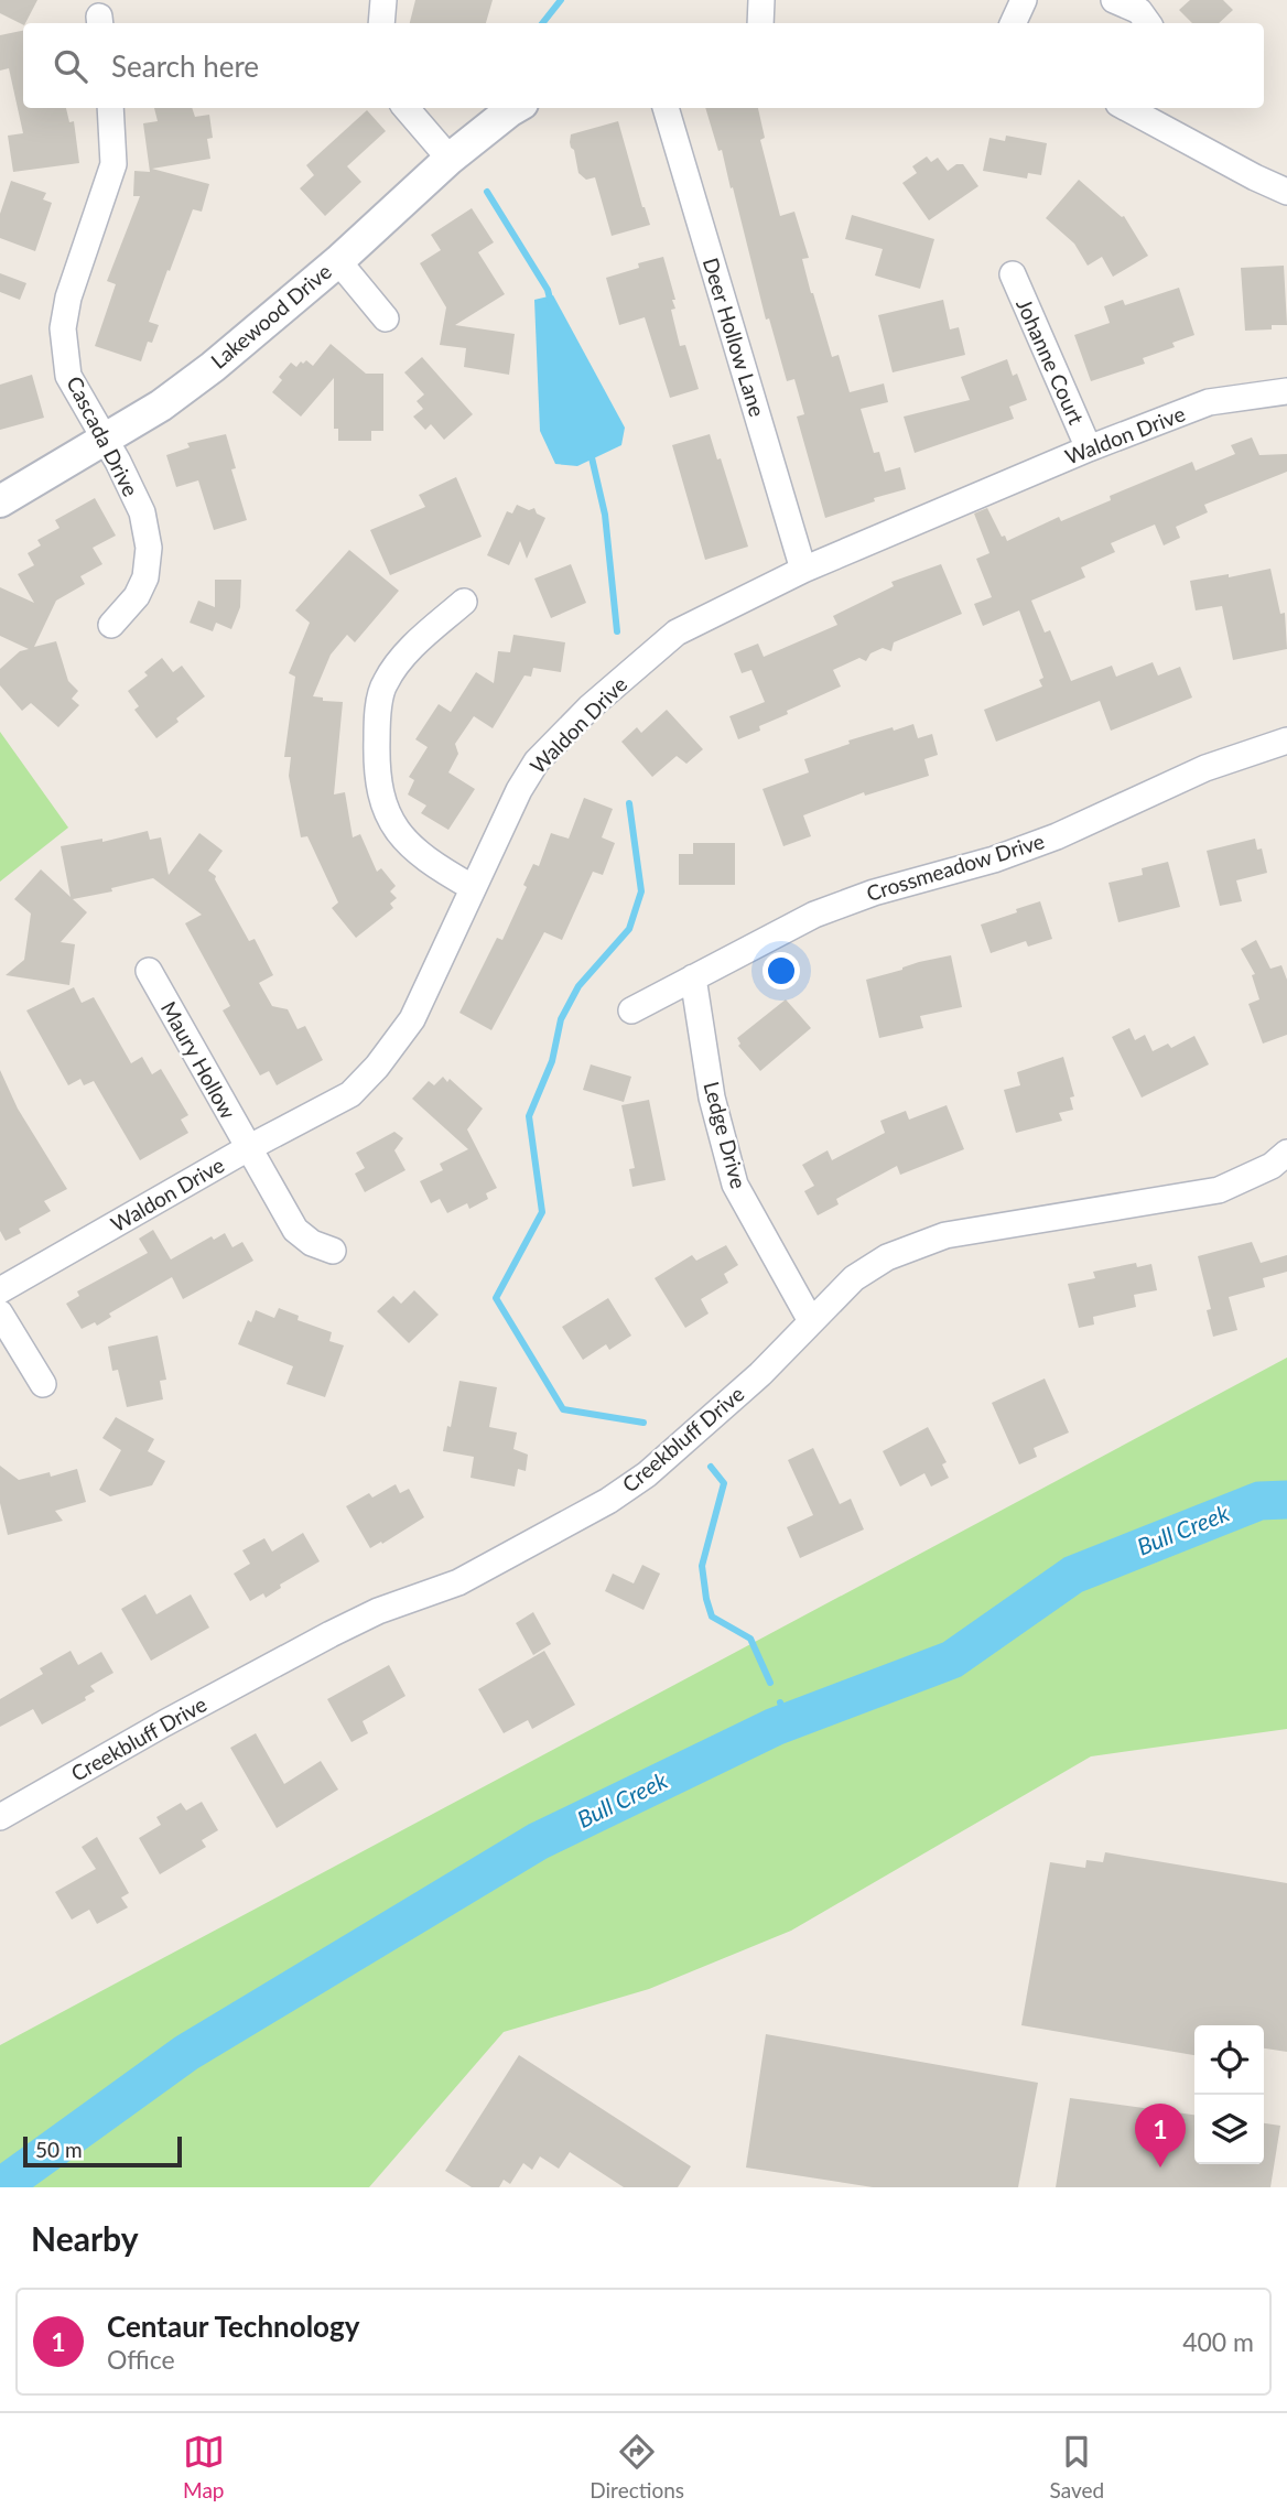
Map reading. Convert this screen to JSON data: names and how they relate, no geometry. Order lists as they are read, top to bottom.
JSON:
{
  "streets": {
    "street": [
      "Lakewood Drive",
      "Deer Hollow Lane",
      "Johanne Court",
      "Waldon Drive",
      "Cascada Drive",
      "Crossmeadow Drive",
      "Maury Hollow",
      "Ledge Drive",
      "Creekbluff Drive"
    ]
  },
  "crossings": [
    ["Lakewood Drive", "Cascada Drive"],
    ["Deer Hollow Lane", "Waldon Drive"],
    ["Johanne Court", "Waldon Drive"],
    ["Waldon Drive", "Maury Hollow"],
    ["Crossmeadow Drive", "Ledge Drive"],
    ["Ledge Drive", "Creekbluff Drive"]
  ],
  "water": ["Bull Creek"],
  "scale_bar": "50 m",
  "page": {
    "search": "Search here",
    "pins": "1",
    "scale": "50 m",
    "heading": "Nearby",
    "list": [
      {
        "mark": "1",
        "name": "Centaur Technology",
        "note": "Office",
        "value": "400 m"
      }
    ],
    "nav": ["Map", "Directions", "Saved"]
  }
}
